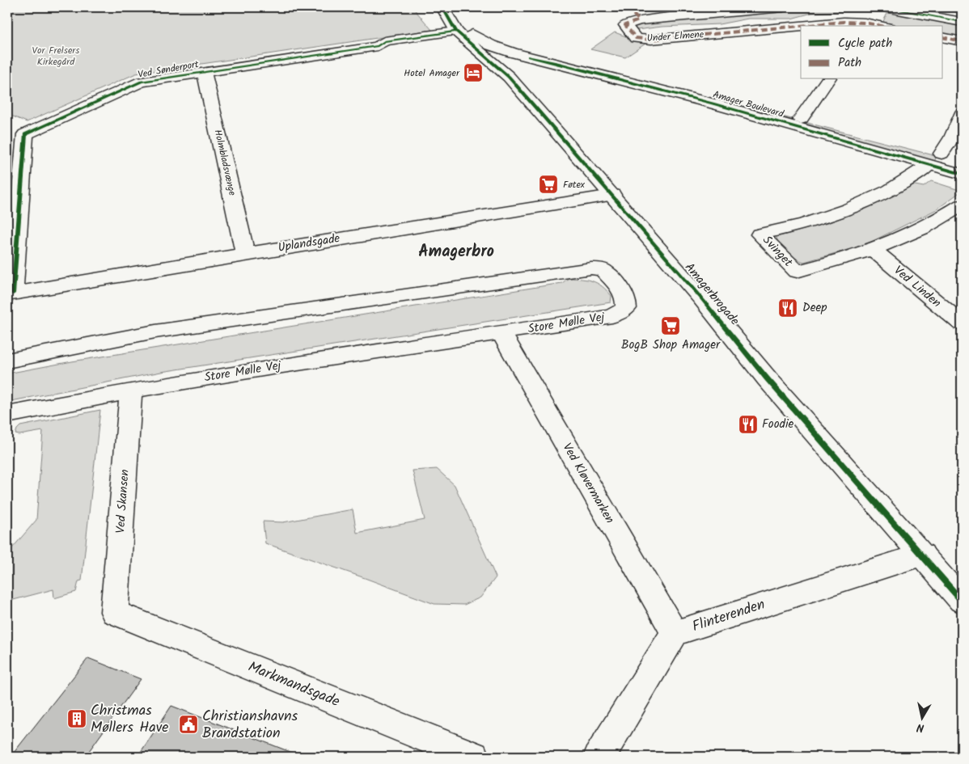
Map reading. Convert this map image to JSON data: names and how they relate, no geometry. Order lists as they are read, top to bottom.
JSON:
{
  "streets": {
    "street": [
      "Under Elmene",
      "Ved Sønderport",
      "Amager Boulevard",
      "Holmbladsvænge",
      "Uplandsgade",
      "Svinget",
      "Ved Linden",
      "Amagerbrogade",
      "Store Mølle Vej",
      "Ved Kløvermarken",
      "Ved Skansen",
      "Flinterenden",
      "Markmandsgade"
    ]
  },
  "crossings": [
    ["Ved Sønderport", "Holmbladsvænge"],
    ["Ved Sønderport", "Uplandsgade"],
    ["Ved Sønderport", "Amagerbrogade"],
    ["Amager Boulevard", "Svinget"],
    ["Amager Boulevard", "Amagerbrogade"],
    ["Holmbladsvænge", "Uplandsgade"],
    ["Uplandsgade", "Amagerbrogade"],
    ["Svinget", "Ved Linden"],
    ["Amagerbrogade", "Flinterenden"],
    ["Store Mølle Vej", "Ved Kløvermarken"],
    ["Store Mølle Vej", "Ved Skansen"],
    ["Ved Kløvermarken", "Flinterenden"],
    ["Ved Skansen", "Markmandsgade"]
  ],
  "districts": ["Amagerbro"],
  "parks": ["Vor Frelsers Kirkegård"],
  "places": {
    "hotel": ["Hotel Amager"],
    "supermarket": ["Føtex", "BogB Shop Amager"],
    "restaurant": ["Deep", "Foodie"],
    "building": ["Christmas Møllers Have"],
    "public building": ["Christianshavns Brandstation"]
  },
  "legend": ["Cycle path", "Path"],
  "north": "bottom"
}
